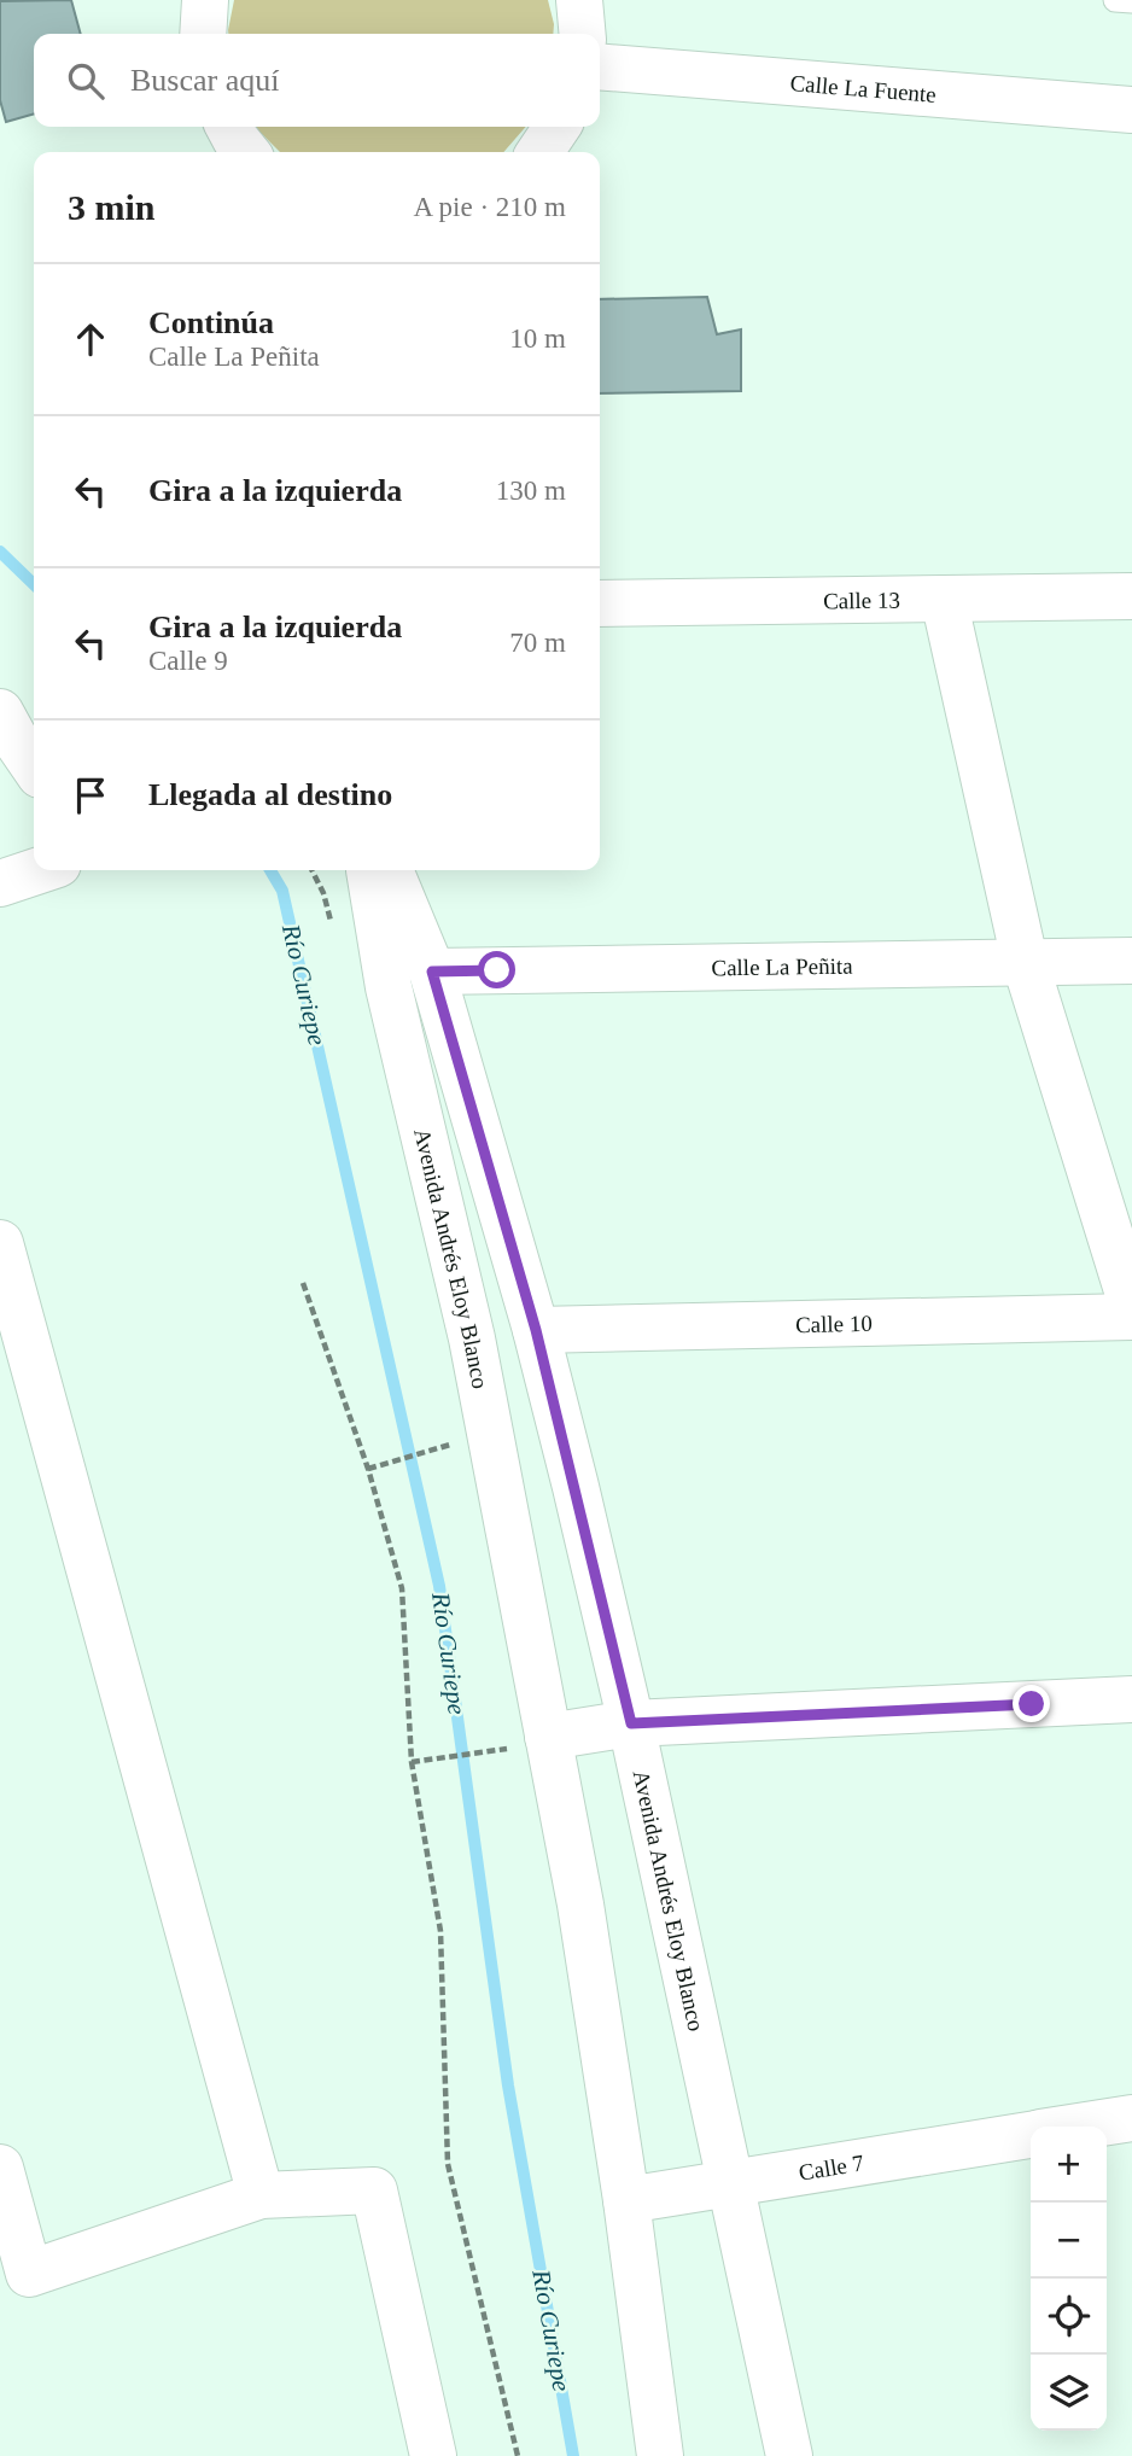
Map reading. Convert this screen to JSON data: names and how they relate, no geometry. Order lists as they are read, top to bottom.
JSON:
{
  "streets": {
    "street": [
      "Calle La Fuente",
      "Calle 13",
      "Calle La Peñita",
      "Avenida Andrés Eloy Blanco",
      "Calle 10",
      "Calle 7"
    ]
  },
  "crossings": [
    ["Calle La Peñita", "Avenida Andrés Eloy Blanco"],
    ["Avenida Andrés Eloy Blanco", "Calle 10"],
    ["Avenida Andrés Eloy Blanco", "Calle 7"]
  ],
  "water": ["Río Curiepe"],
  "page": {
    "search": "Buscar aquí",
    "heading": ["3 min", "A pie · 210 m"],
    "list": [
      ["Continúa", "Calle La Peñita", "10 m"],
      ["Gira a la izquierda", "130 m"],
      ["Gira a la izquierda", "Calle 9", "70 m"],
      "Llegada al destino"
    ],
    "map_buttons": ["+", "−"]
  }
}
